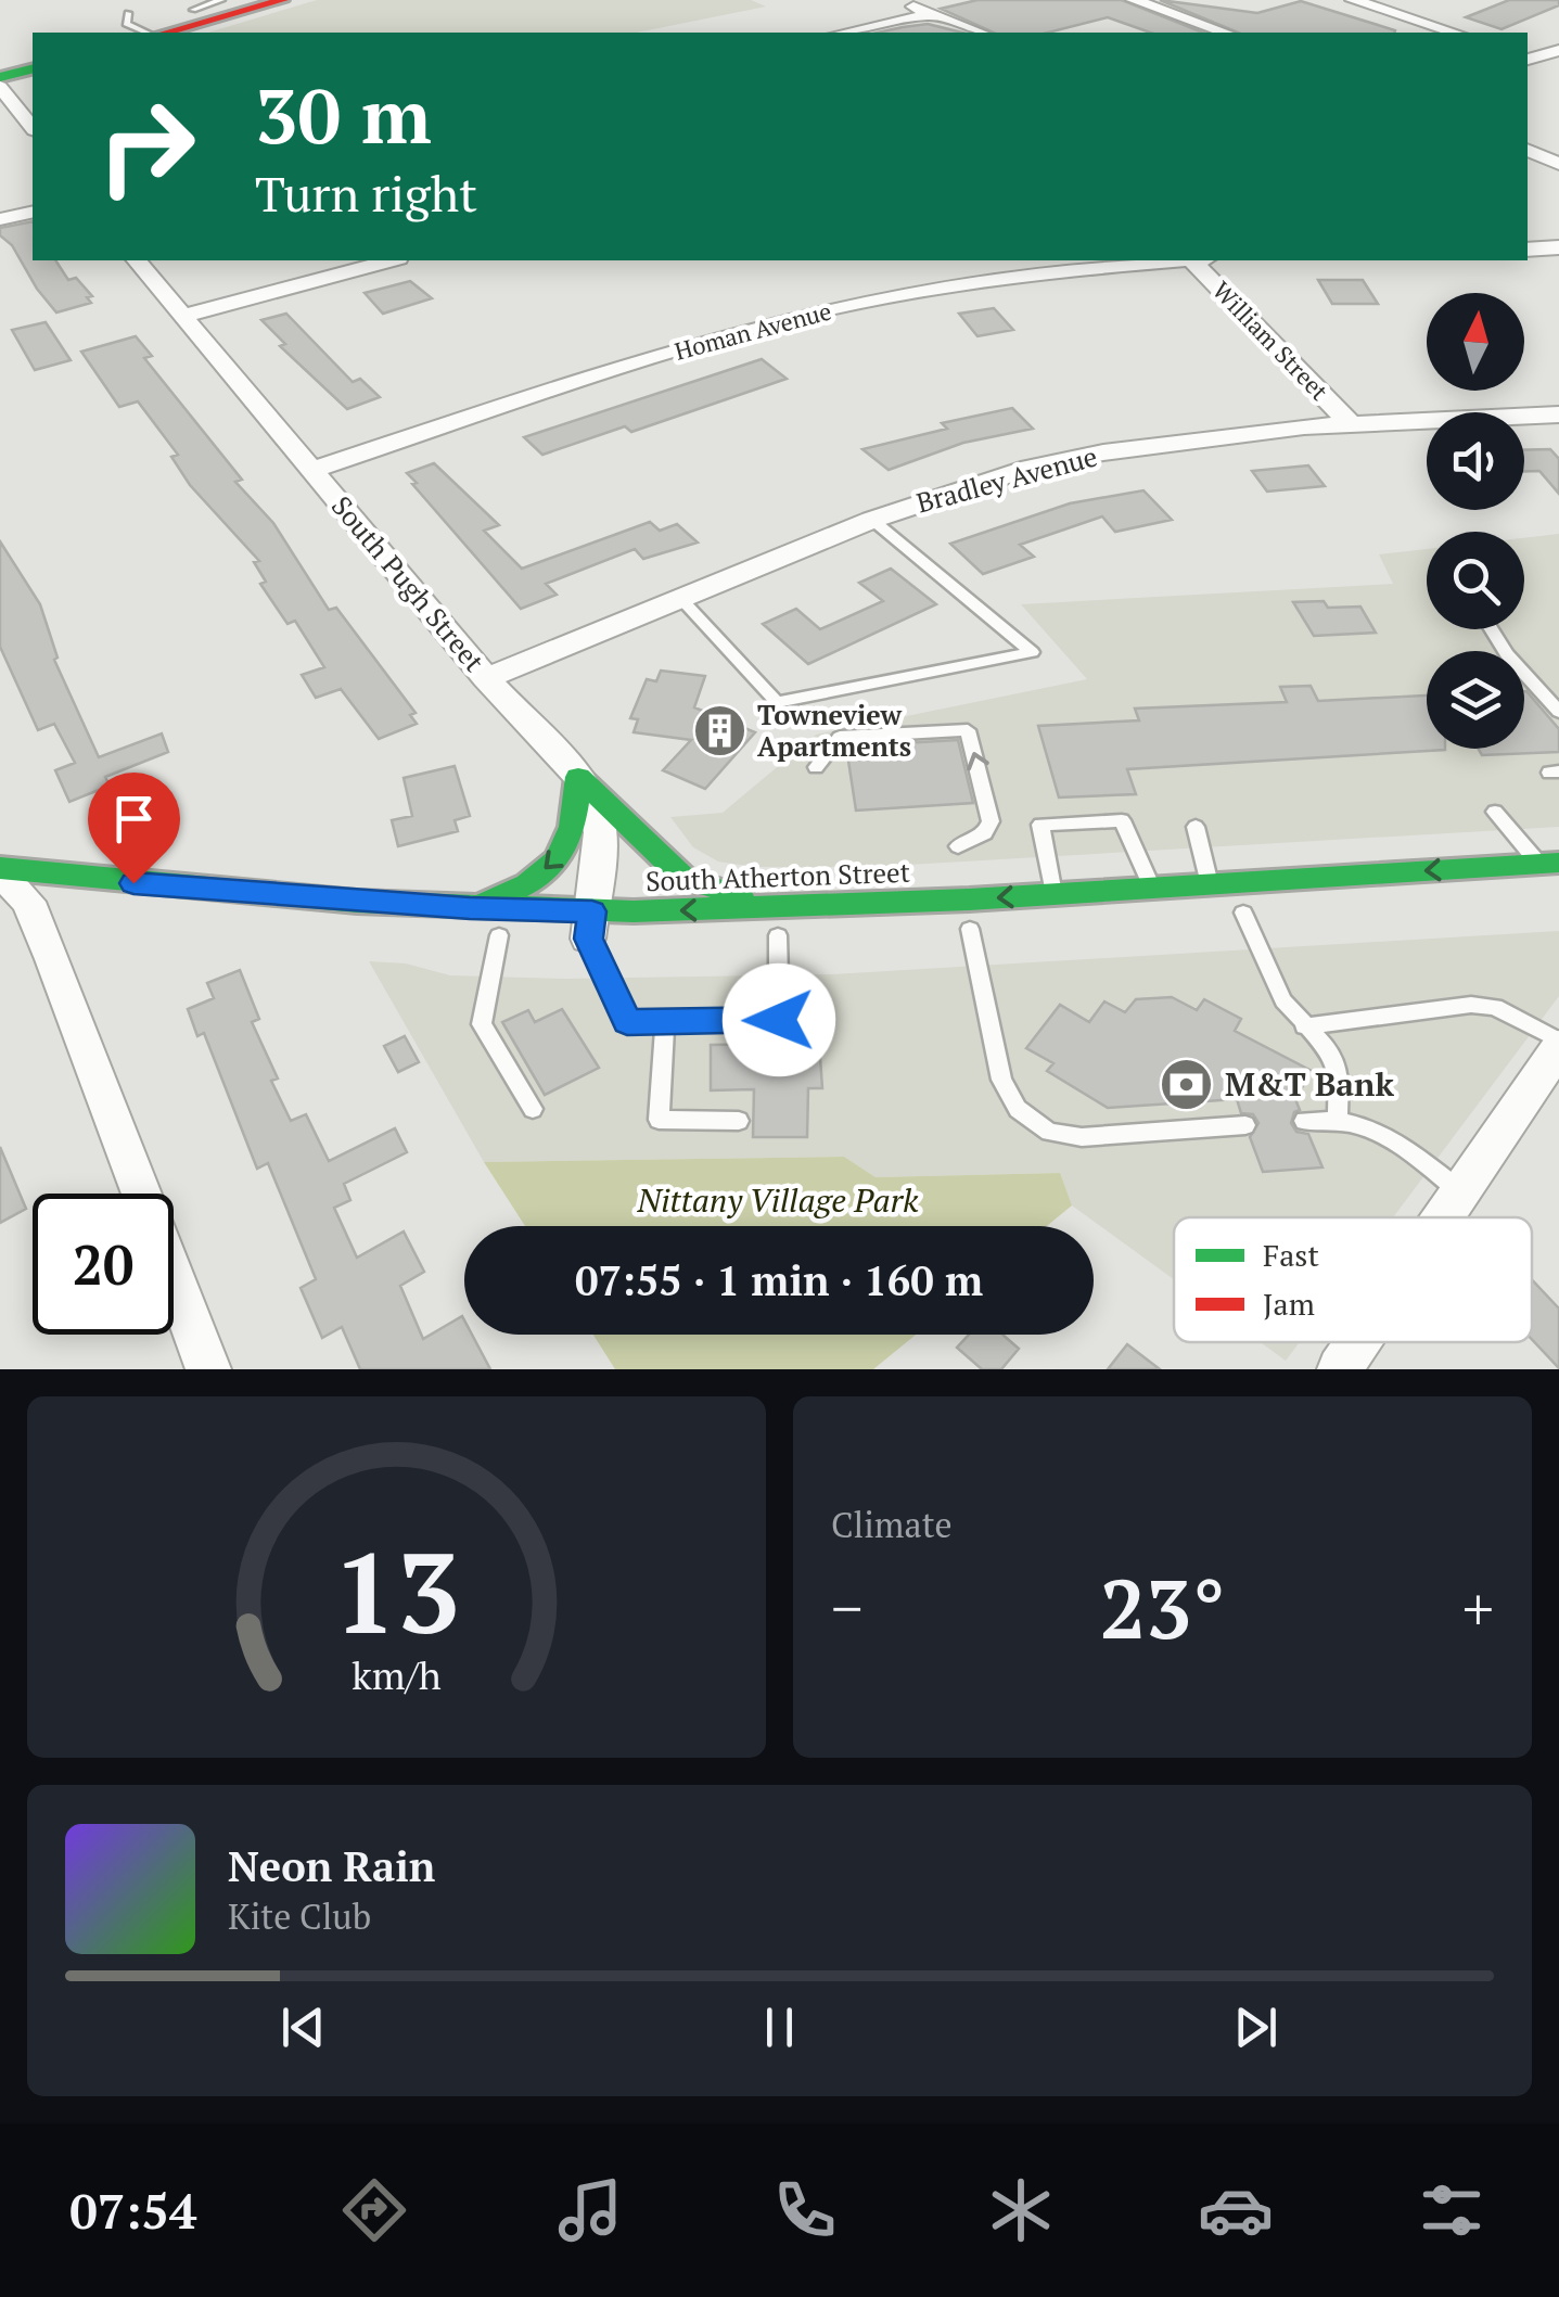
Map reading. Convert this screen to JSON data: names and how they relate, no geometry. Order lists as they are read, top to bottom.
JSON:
{
  "streets": {
    "main road": ["South Atherton Street"],
    "street": [
      "Homan Avenue",
      "William Street",
      "Bradley Avenue",
      "South Pugh Street"
    ]
  },
  "crossings": [
    ["Homan Avenue", "South Pugh Street"],
    ["William Street", "Bradley Avenue"],
    ["Bradley Avenue", "South Pugh Street"],
    ["South Pugh Street", "South Atherton Street"]
  ],
  "one_way": ["South Atherton Street"],
  "parks": ["Nittany Village Park"],
  "places": {
    "building": ["Towneview Apartments"],
    "bank": ["M&T Bank"]
  },
  "legend": ["Fast", "Jam"],
  "north": "top",
  "page": {
    "turn": ["30 m", "Turn right"],
    "limit": "20",
    "trip": "07:55 · 1 min · 160 m",
    "tile": "Climate",
    "heat": ["−", "23°", "+"],
    "song": ["Neon Rain", "Kite Club"],
    "tabs": "07:54",
    "gauge": ["13", "km/h"]
  }
}
